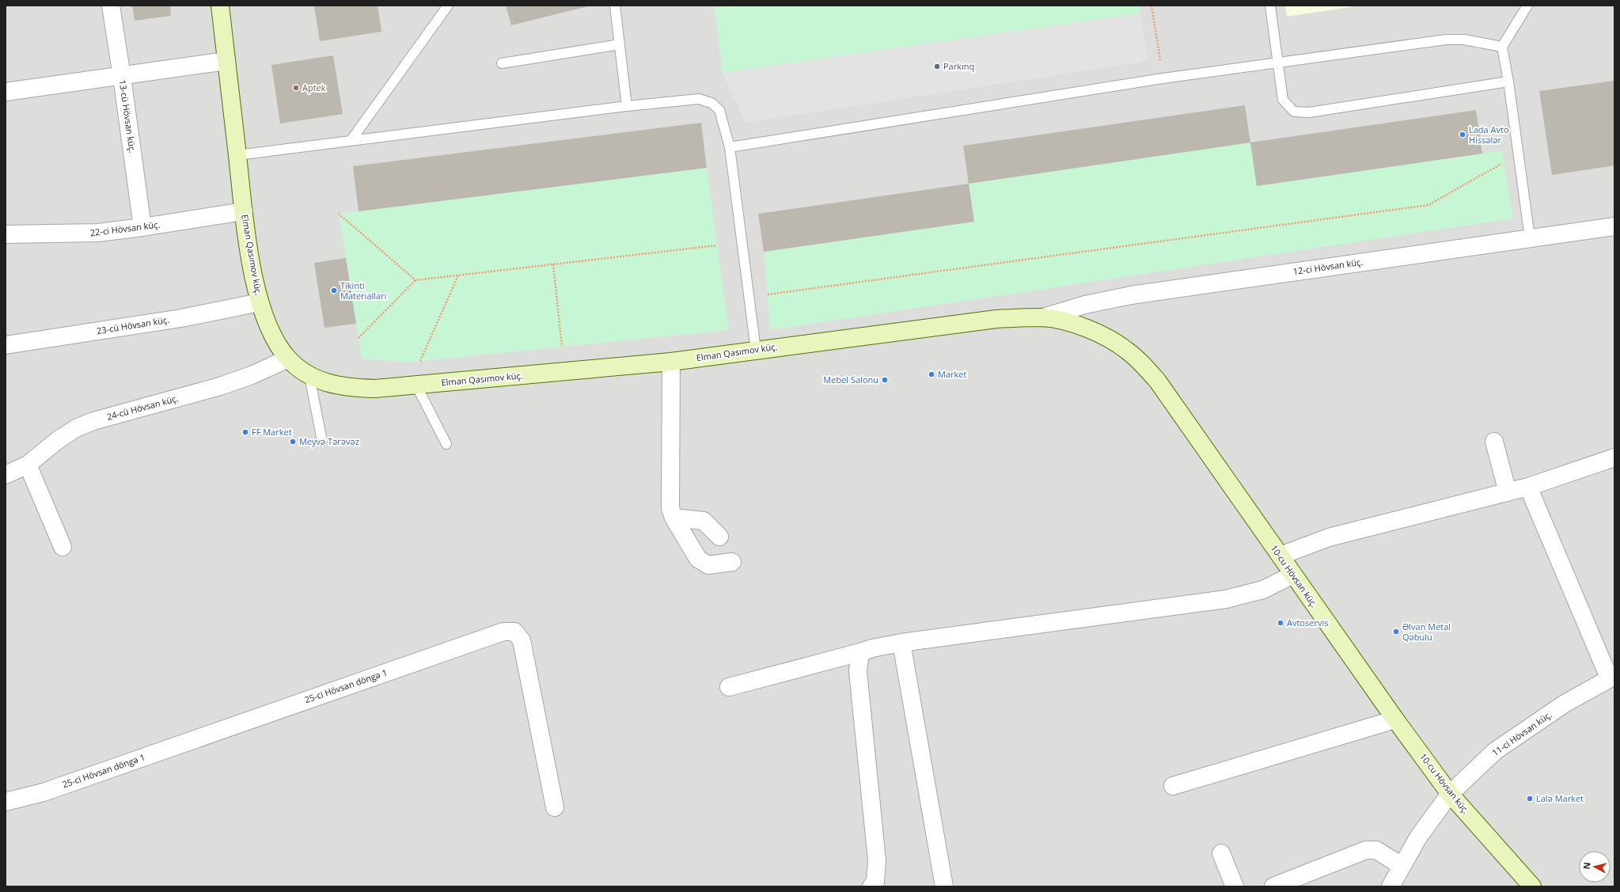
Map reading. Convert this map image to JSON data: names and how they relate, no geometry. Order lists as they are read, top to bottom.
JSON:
{
  "streets": {
    "main road": ["Elman Qasımov küç.", "10-cu Hövsan küç."],
    "street": [
      "13-cü Hövsan küç.",
      "22-ci Hövsan küç.",
      "12-ci Hövsan küç.",
      "23-cü Hövsan küç.",
      "24-cü Hövsan küç.",
      "25-ci Hövsan döngə 1",
      "11-ci Hövsan küç."
    ]
  },
  "crossings": [
    ["13-cü Hövsan küç.", "22-ci Hövsan küç."],
    ["22-ci Hövsan küç.", "Elman Qasımov küç."],
    ["Elman Qasımov küç.", "12-ci Hövsan küç."],
    ["Elman Qasımov küç.", "23-cü Hövsan küç."],
    ["Elman Qasımov küç.", "24-cü Hövsan küç."],
    ["Elman Qasımov küç.", "10-cu Hövsan küç."],
    ["12-ci Hövsan küç.", "10-cu Hövsan küç."],
    ["10-cu Hövsan küç.", "11-ci Hövsan küç."]
  ],
  "places": [
    "Parkinq",
    "Aptek",
    "Lada Avto Hissələr",
    "Tikinti Materialları",
    "Market",
    "Mebel Salonu",
    "FF Market",
    "Meyvə Tərəvəz",
    "Avtoservis",
    "Əlvan Metal Qəbulu",
    "Lalə Market"
  ],
  "north": "left"
}
